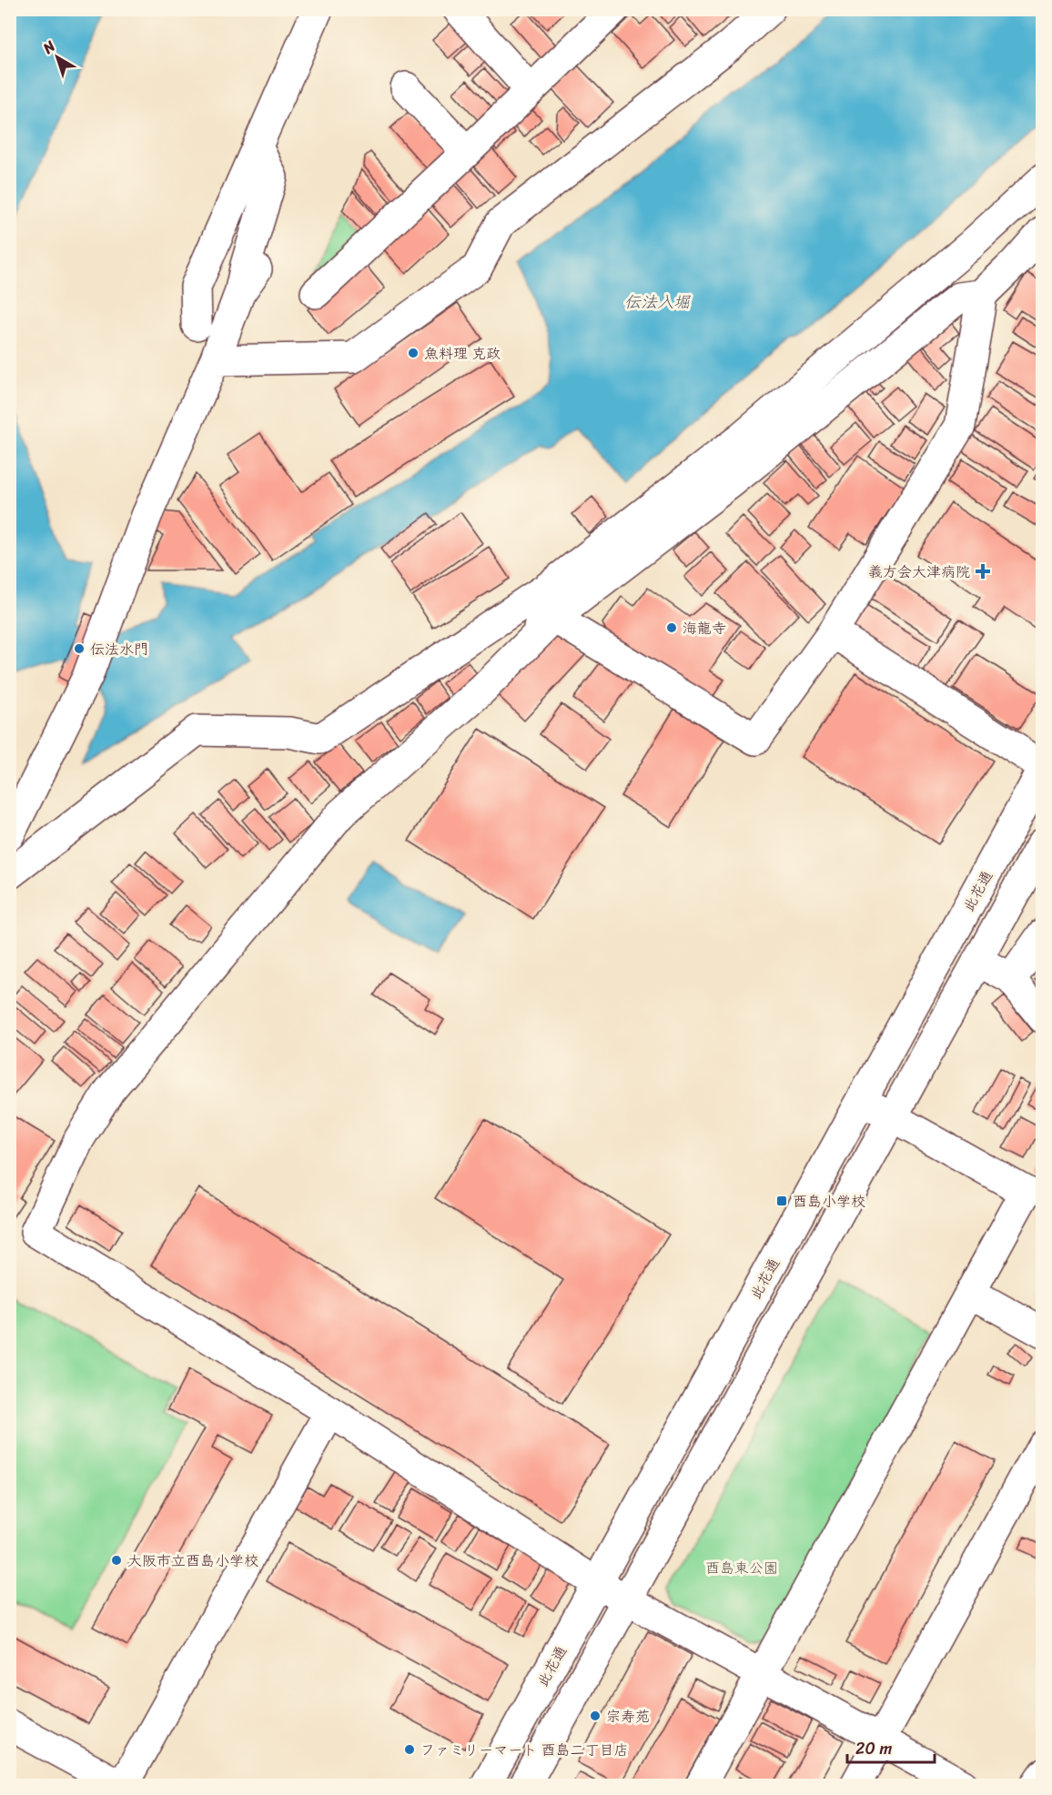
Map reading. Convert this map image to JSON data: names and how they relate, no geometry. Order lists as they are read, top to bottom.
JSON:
{
  "streets": {
    "street": ["此花通"]
  },
  "water": ["伝法入堀"],
  "parks": ["酉島東公園"],
  "places": {
    "other": [
      "魚料理 克政",
      "海龍寺",
      "伝法水門",
      "大阪市立酉島小学校",
      "宗寿苑",
      "ファミリーマート 酉島二丁目店"
    ],
    "health": ["義方会大津病院"],
    "transit": ["酉島小学校"]
  },
  "scale_bar": "20 m",
  "north": "top left"
}
